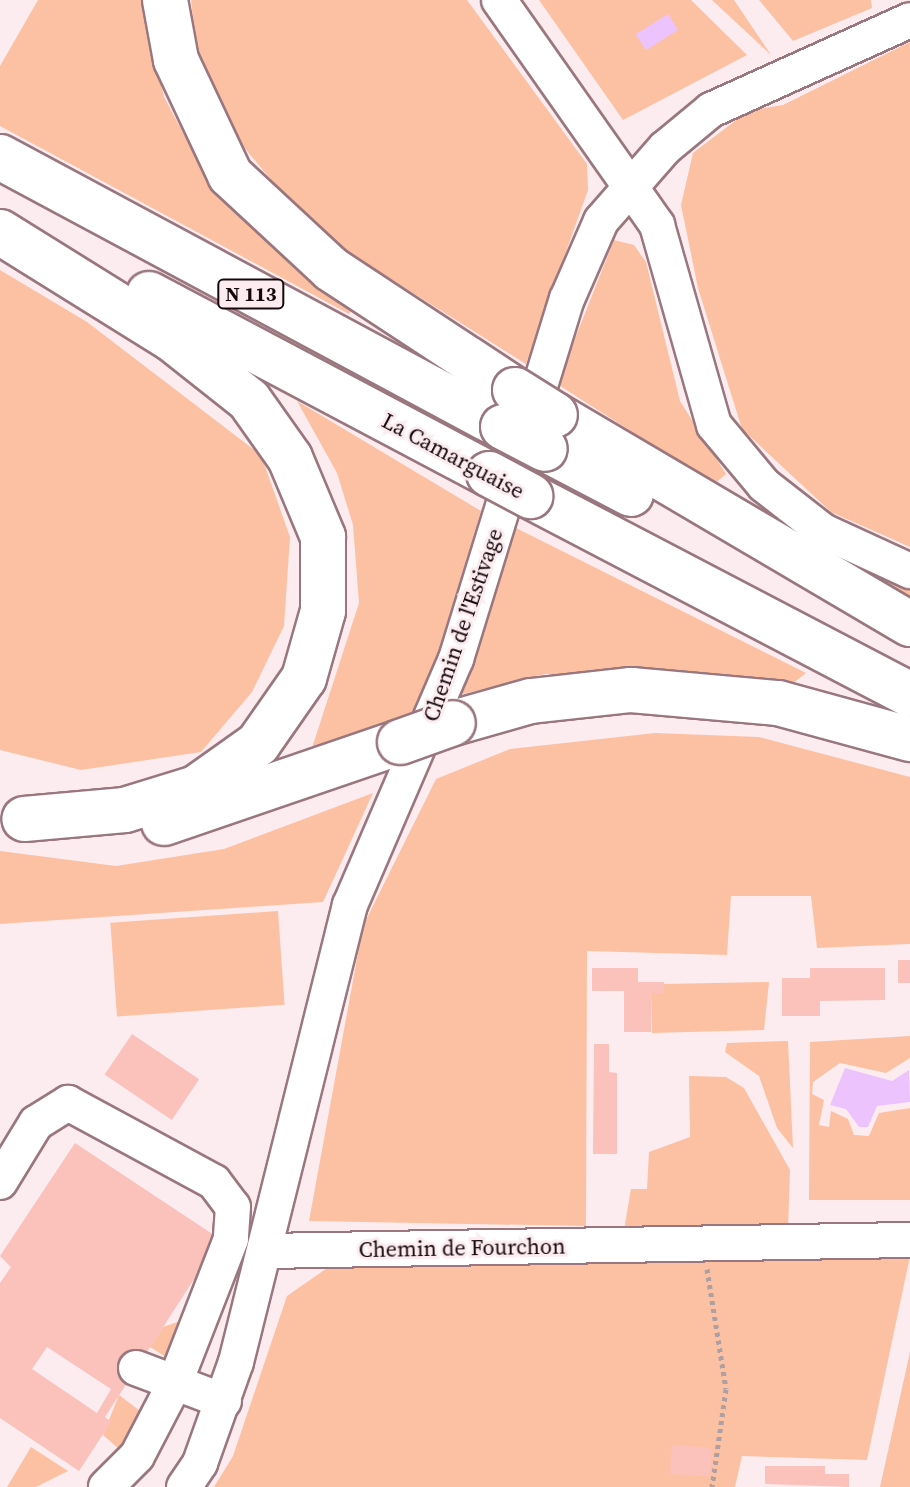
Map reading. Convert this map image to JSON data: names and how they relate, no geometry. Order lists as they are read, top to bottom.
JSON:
{
  "streets": {
    "highway": ["N 113", "La Camarguaise"],
    "street": ["Chemin de l'Estivage", "Chemin de Fourchon"]
  },
  "crossings": [
    ["Chemin de l'Estivage", "Chemin de Fourchon"]
  ]
}
